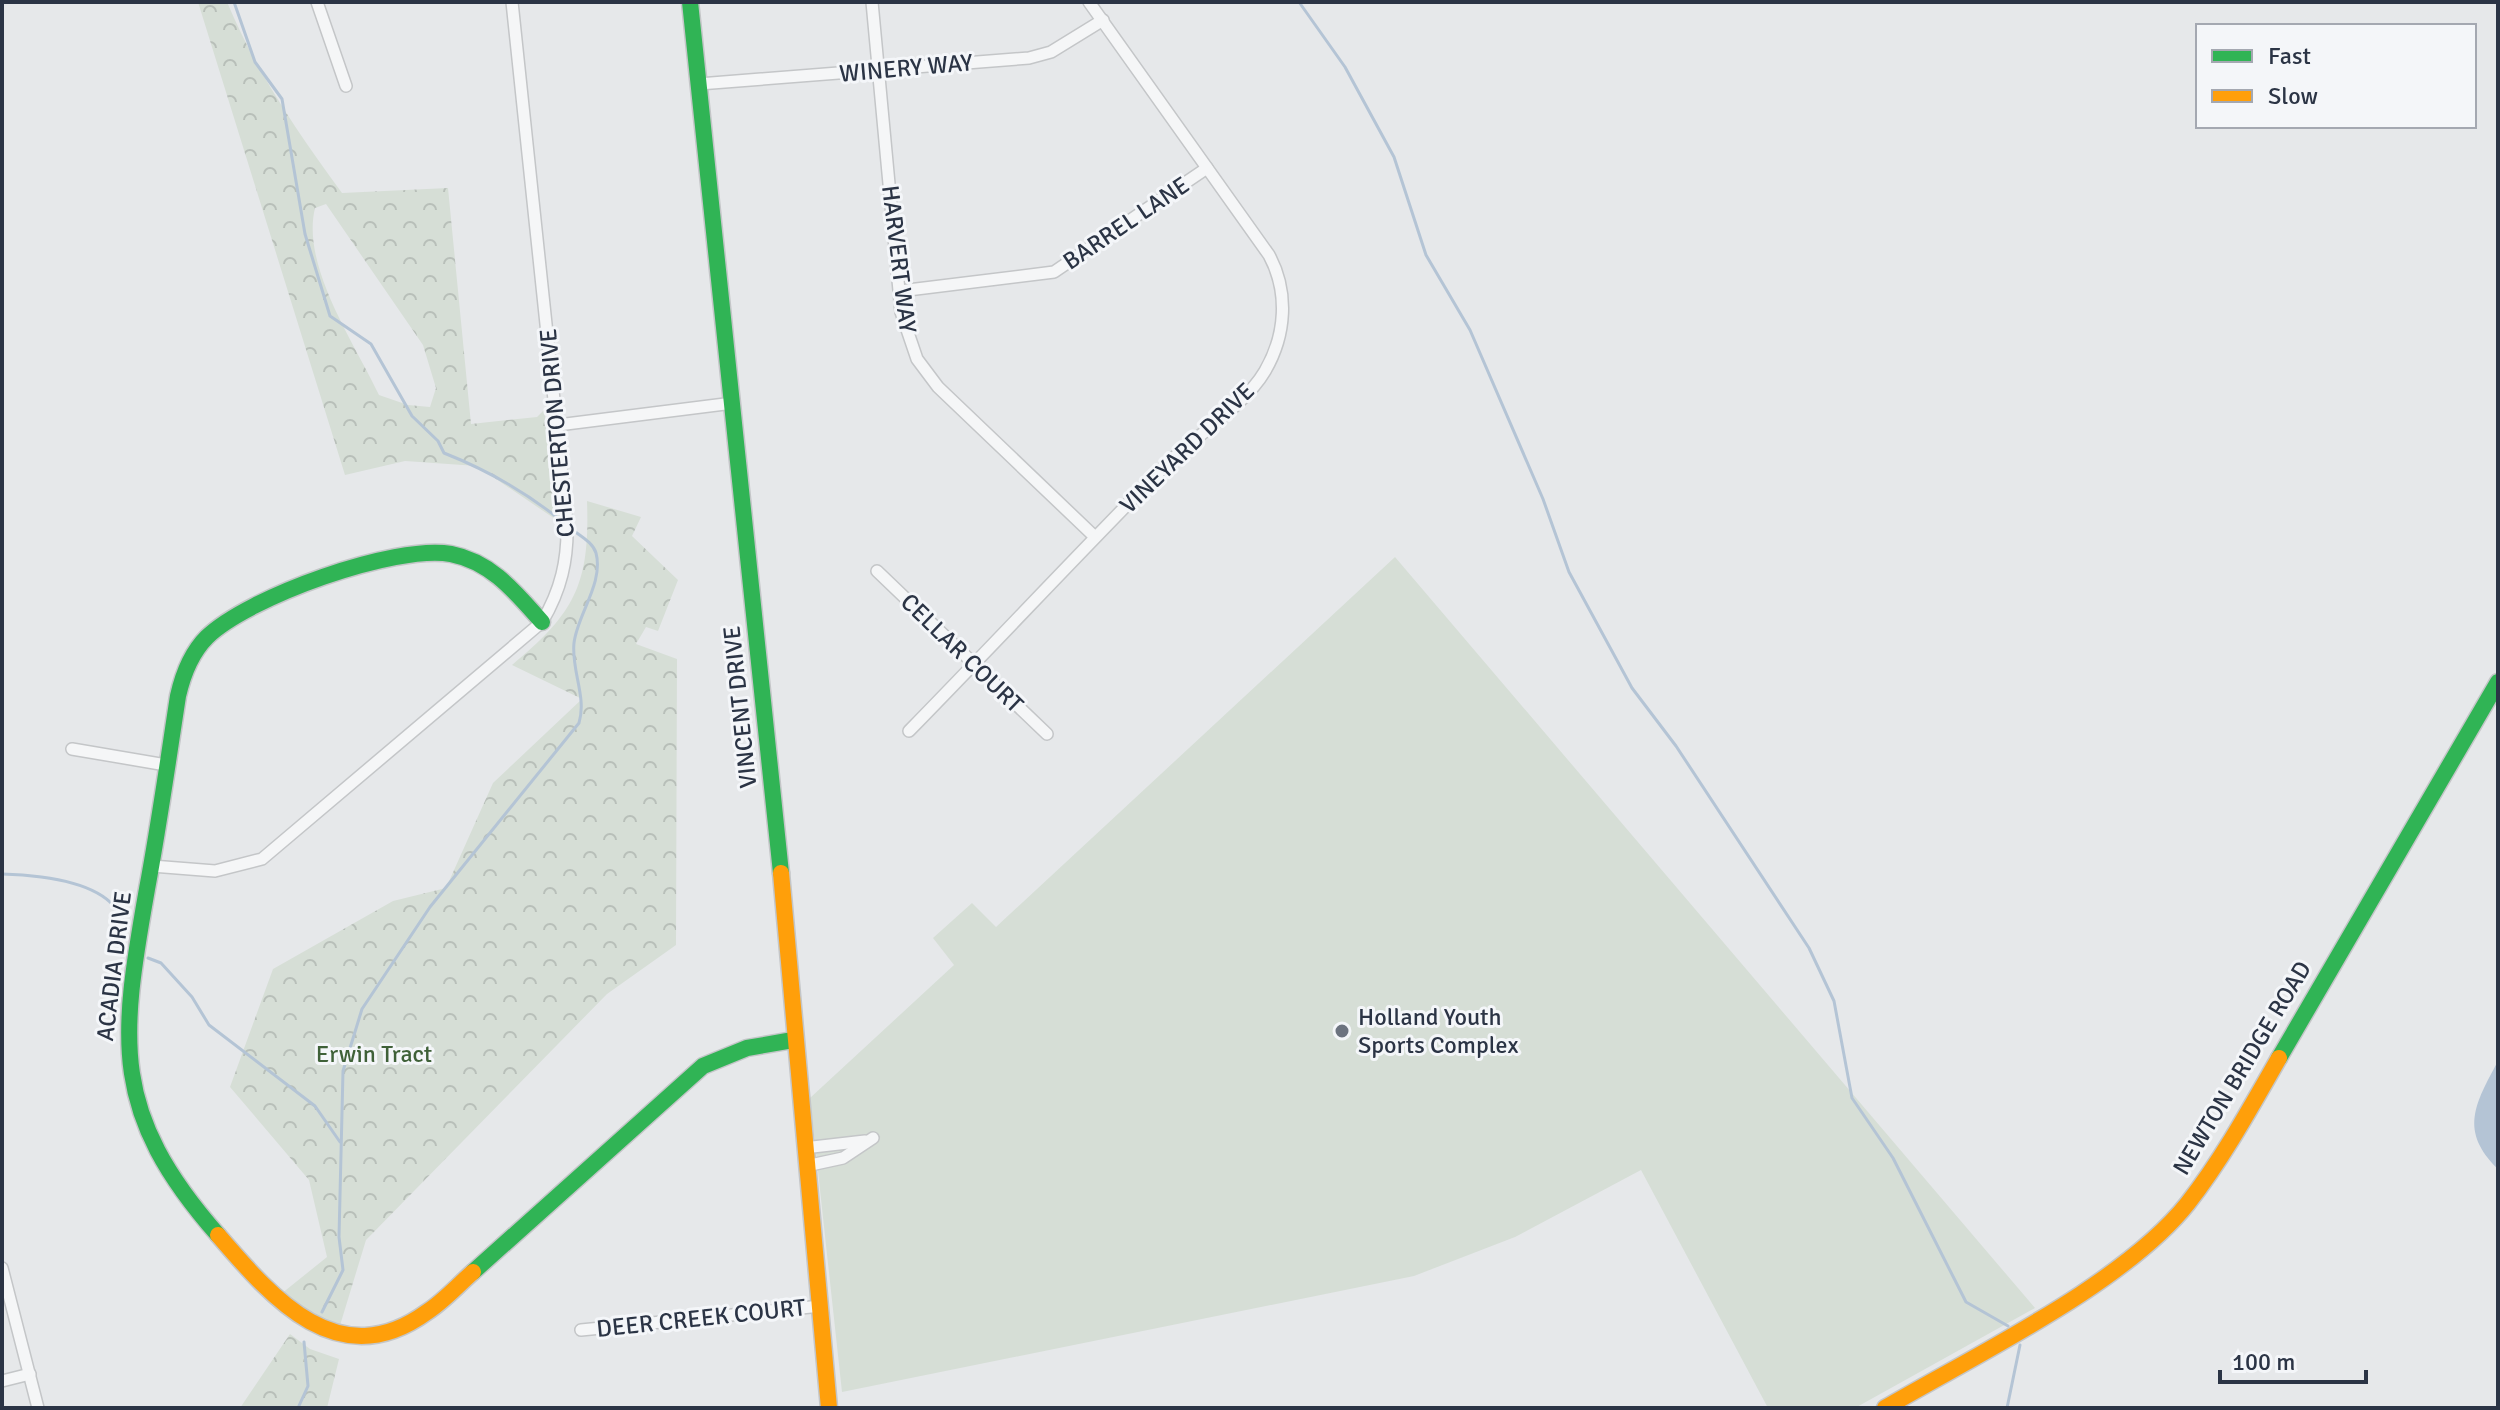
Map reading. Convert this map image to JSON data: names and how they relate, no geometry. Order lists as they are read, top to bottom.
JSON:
{
  "streets": {
    "street": [
      "WINERY WAY",
      "BARREL LANE",
      "HARVERT WAY",
      "CHESTERTON DRIVE",
      "VINEYARD DRIVE",
      "CELLAR COURT",
      "VINCENT DRIVE",
      "ACADIA DRIVE",
      "NEWTON BRIDGE ROAD",
      "DEER CREEK COURT"
    ]
  },
  "crossings": [
    ["WINERY WAY", "HARVERT WAY"],
    ["WINERY WAY", "VINEYARD DRIVE"],
    ["WINERY WAY", "VINCENT DRIVE"],
    ["BARREL LANE", "HARVERT WAY"],
    ["BARREL LANE", "VINEYARD DRIVE"],
    ["HARVERT WAY", "VINEYARD DRIVE"],
    ["CHESTERTON DRIVE", "ACADIA DRIVE"],
    ["VINEYARD DRIVE", "CELLAR COURT"],
    ["VINCENT DRIVE", "ACADIA DRIVE"],
    ["VINCENT DRIVE", "DEER CREEK COURT"]
  ],
  "parks": ["Erwin Tract"],
  "places": ["Holland Youth Sports Complex"],
  "legend": ["Fast", "Slow"],
  "scale_bar": "100 m"
}
